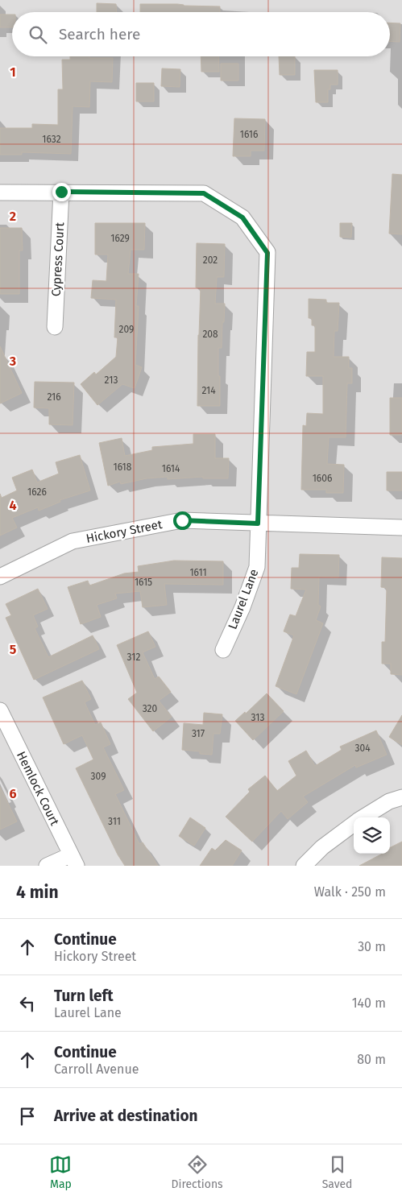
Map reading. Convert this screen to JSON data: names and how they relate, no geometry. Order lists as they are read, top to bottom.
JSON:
{
  "streets": {
    "street": [
      "Cypress Court",
      "Hickory Street",
      "Laurel Lane",
      "Hemlock Court"
    ]
  },
  "crossings": [
    ["Cypress Court", "Laurel Lane"],
    ["Hickory Street", "Laurel Lane"]
  ],
  "house_numbers": [
    "1616",
    "1632",
    "1629",
    "202",
    "209",
    "208",
    "213",
    "214",
    "216",
    "1618",
    "1614",
    "1606",
    "1626",
    "1611",
    "1615",
    "312",
    "320",
    "313",
    "317",
    "304",
    "309",
    "311"
  ],
  "page": {
    "search": "Search here",
    "heading": ["4 min", "Walk · 250 m"],
    "list": [
      ["Continue", "Hickory Street", "30 m"],
      ["Turn left", "Laurel Lane", "140 m"],
      ["Continue", "Carroll Avenue", "80 m"],
      "Arrive at destination"
    ],
    "nav": ["Map", "Directions", "Saved"]
  },
  "grid": {
    "rows": [
      "1",
      "2",
      "3",
      "4",
      "5",
      "6"
    ]
  }
}
